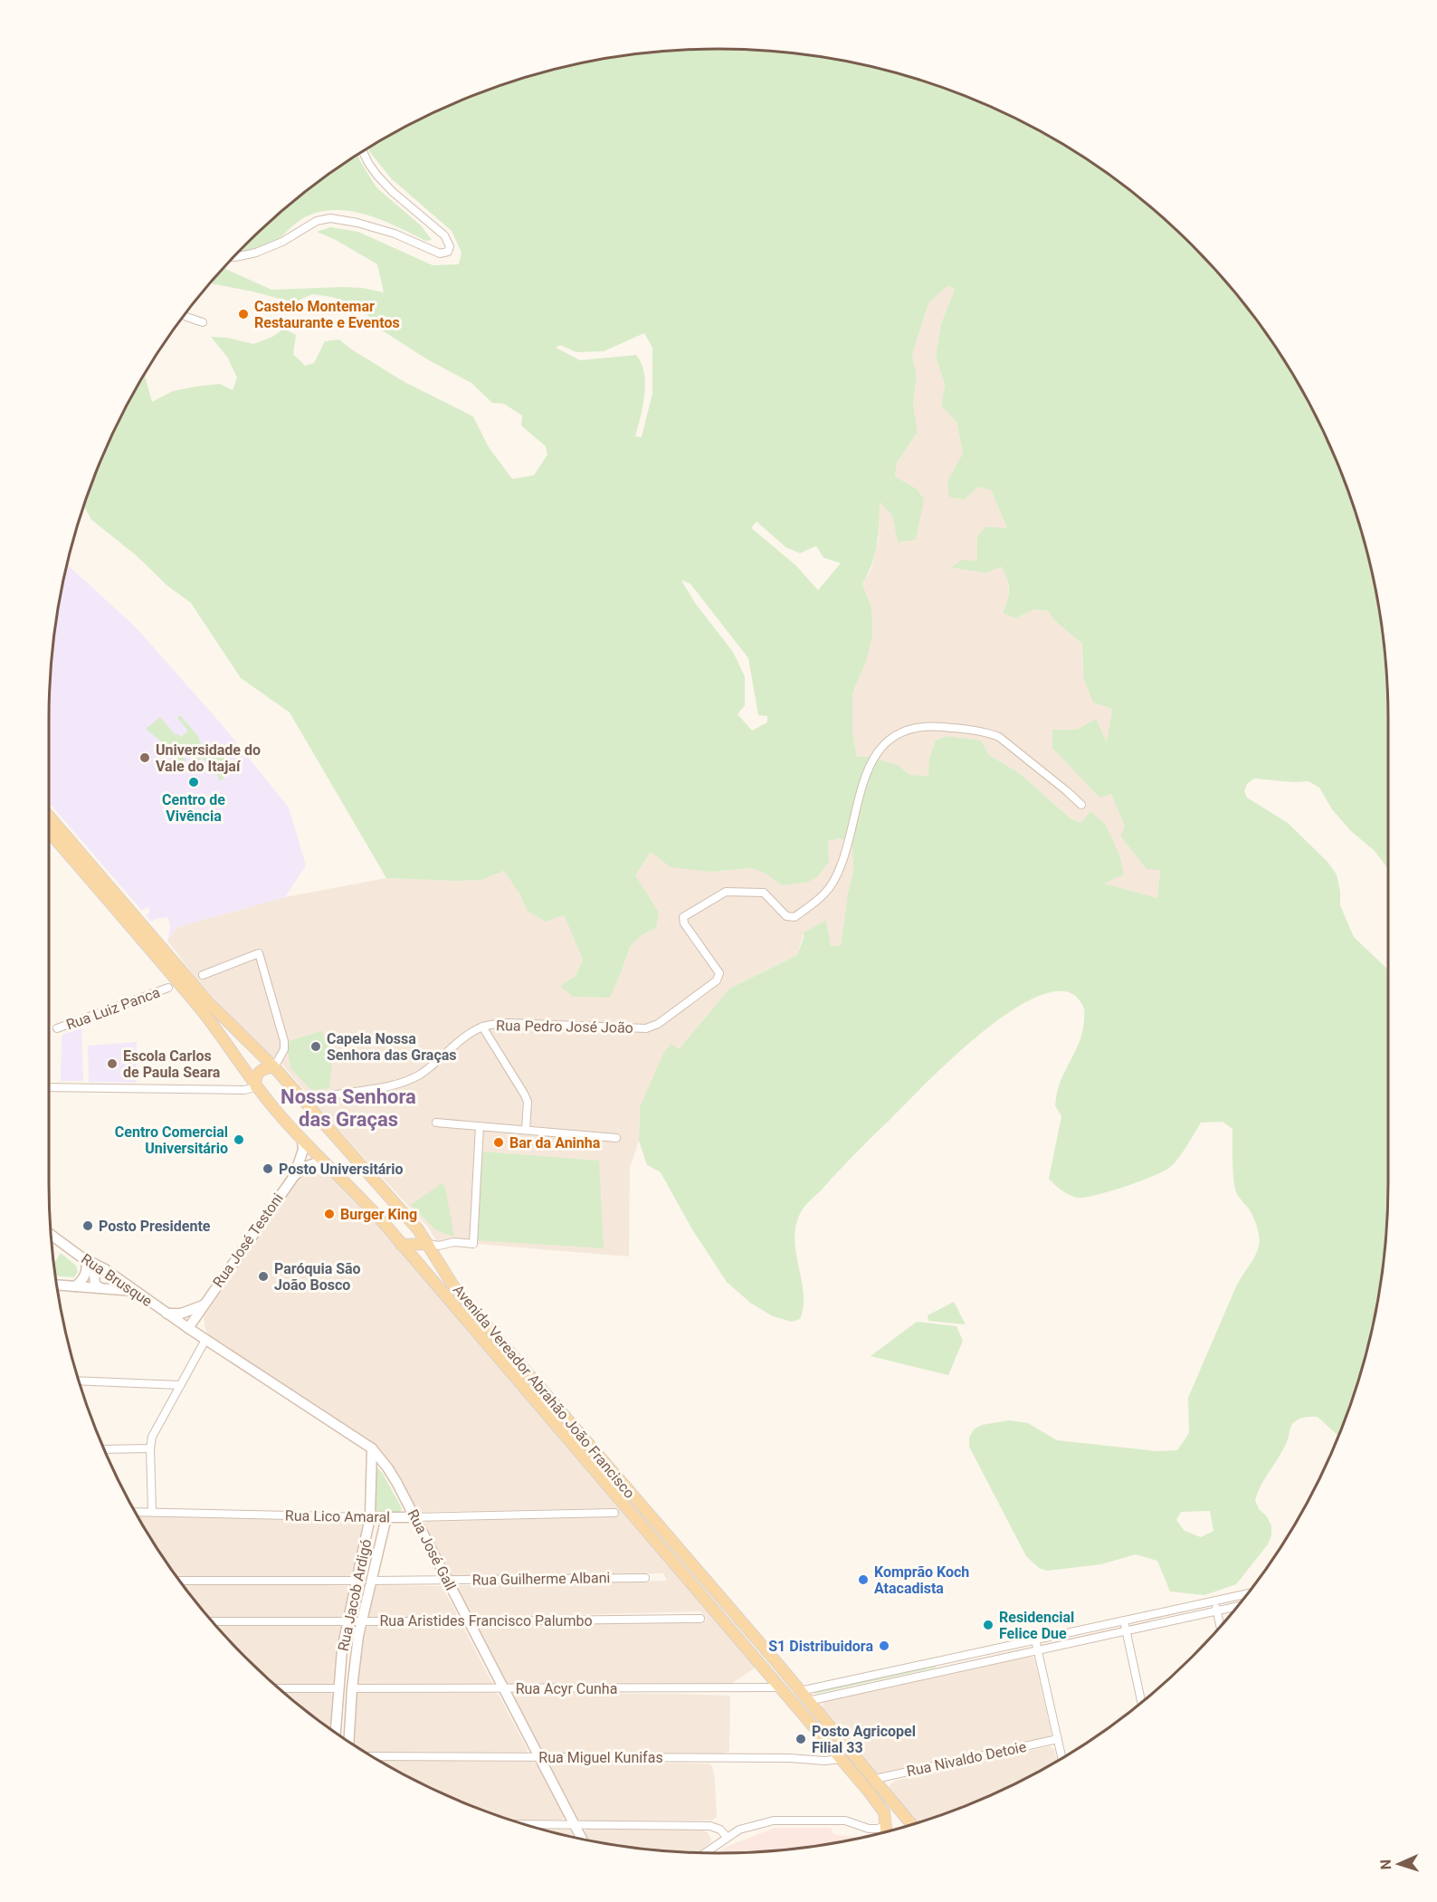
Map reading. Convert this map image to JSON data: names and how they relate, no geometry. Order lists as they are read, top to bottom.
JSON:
{
  "streets": {
    "main road": [
      "Rua José Testoni",
      "Rua Brusque",
      "Avenida Vereador Abrahão João Francisco",
      "Rua Lico Amaral",
      "Rua José Gall",
      "Rua Jacob Ardigó"
    ],
    "street": [
      "Rua Luiz Panca",
      "Rua Pedro José João",
      "Rua Guilherme Albani",
      "Rua Aristides Francisco Palumbo",
      "Rua Acyr Cunha",
      "Rua Miguel Kunifas",
      "Rua Nivaldo Detoie"
    ]
  },
  "crossings": [
    ["Rua Pedro José João", "Avenida Vereador Abrahão João Francisco"],
    ["Rua José Testoni", "Rua Brusque"],
    ["Rua José Testoni", "Avenida Vereador Abrahão João Francisco"],
    ["Rua José Testoni", "Rua José Gall"],
    ["Rua Brusque", "Rua José Gall"],
    ["Avenida Vereador Abrahão João Francisco", "Rua Acyr Cunha"],
    ["Avenida Vereador Abrahão João Francisco", "Rua Miguel Kunifas"],
    ["Avenida Vereador Abrahão João Francisco", "Rua Nivaldo Detoie"],
    ["Rua Lico Amaral", "Rua José Gall"],
    ["Rua Lico Amaral", "Rua Jacob Ardigó"],
    ["Rua José Gall", "Rua Guilherme Albani"],
    ["Rua José Gall", "Rua Jacob Ardigó"],
    ["Rua José Gall", "Rua Aristides Francisco Palumbo"],
    ["Rua José Gall", "Rua Acyr Cunha"],
    ["Rua José Gall", "Rua Miguel Kunifas"],
    ["Rua Guilherme Albani", "Rua Jacob Ardigó"],
    ["Rua Jacob Ardigó", "Rua Aristides Francisco Palumbo"],
    ["Rua Jacob Ardigó", "Rua Acyr Cunha"]
  ],
  "districts": ["Nossa Senhora das Graças"],
  "places": [
    "Castelo Montemar Restaurante e Eventos",
    "Universidade do Vale do Itajaí",
    "Centro de Vivência",
    "Capela Nossa Senhora das Graças",
    "Escola Carlos de Paula Seara",
    "Centro Comercial Universitário",
    "Bar da Aninha",
    "Posto Universitário",
    "Burger King",
    "Posto Presidente",
    "Paróquia São João Bosco",
    "Komprão Koch Atacadista",
    "Residencial Felice Due",
    "S1 Distribuidora",
    "Posto Agricopel Filial 33"
  ],
  "north": "left"
}
